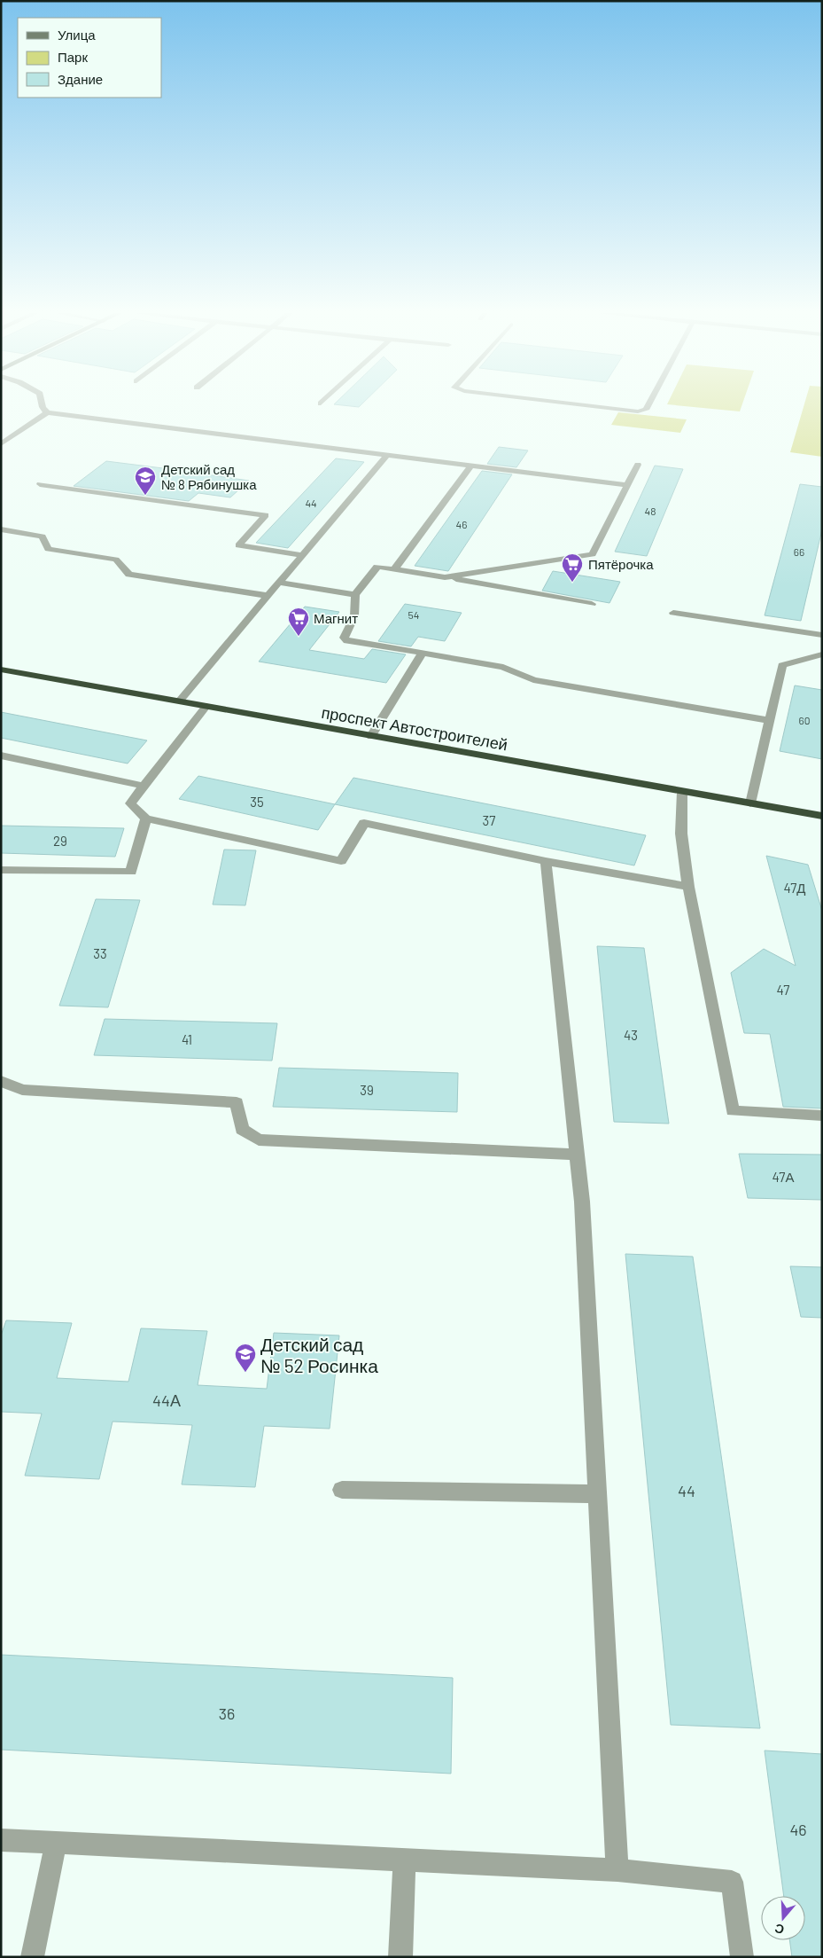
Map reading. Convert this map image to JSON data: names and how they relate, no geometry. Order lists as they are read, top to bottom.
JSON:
{
  "streets": {
    "highway": ["проспект Автостроителей"]
  },
  "places": {
    "school or university": ["Детский сад № 8 Рябинушка", "Детский сад № 52 Росинка"],
    "supermarket": ["Пятёрочка", "Магнит"]
  },
  "house_numbers": [
    "44",
    "48",
    "46",
    "66",
    "54",
    "60",
    "35",
    "37",
    "29",
    "47Д",
    "33",
    "47",
    "43",
    "41",
    "39",
    "47А",
    "44А",
    "44",
    "36",
    "46"
  ],
  "legend": ["Улица", "Парк", "Здание"],
  "north": "bottom"
}
